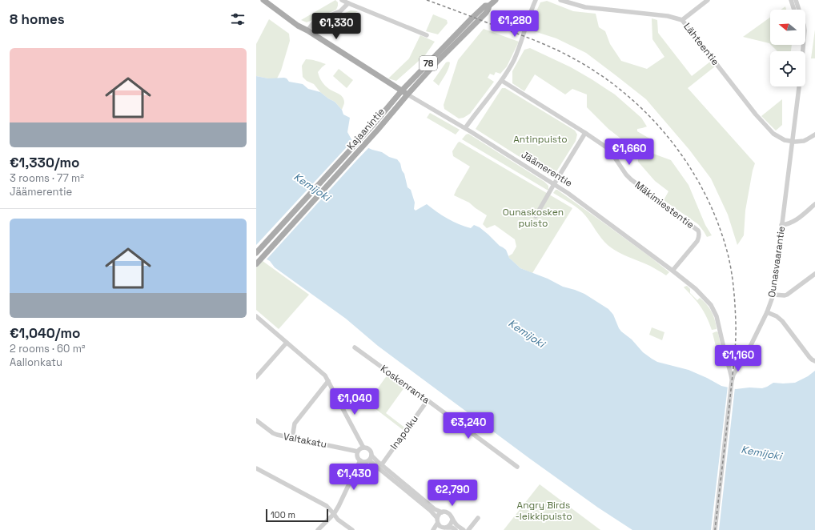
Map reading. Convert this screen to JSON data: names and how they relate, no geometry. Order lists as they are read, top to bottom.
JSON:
{
  "streets": {
    "main road": ["78", "Kajaanintie", "Jäämerentie"],
    "street": [
      "Lähteentie",
      "Mäkimiestentie",
      "Ounasvaarantie",
      "Koskenranta",
      "Inapolku",
      "Valtakatu"
    ]
  },
  "crossings": [
    ["Lähteentie", "Ounasvaarantie"],
    ["78", "Kajaanintie"],
    ["78", "Jäämerentie"],
    ["Kajaanintie", "Jäämerentie"],
    ["Jäämerentie", "Mäkimiestentie"],
    ["Jäämerentie", "Ounasvaarantie"],
    ["Koskenranta", "Inapolku"]
  ],
  "water": ["Kemijoki"],
  "parks": ["Antinpuisto", "Ounaskosken puisto", "Angry Birds -leikkipuisto"],
  "scale_bar": "100 m",
  "north": "left",
  "page": {
    "heading": "8 homes",
    "price": [
      "€1,280",
      "€1,330",
      "€1,660",
      "€1,160",
      "€1,040",
      "€3,240",
      "€1,430",
      "€2,790"
    ],
    "list": [
      {
        "name": "€1,330/mo",
        "note": "3 rooms · 77 m² · Jäämerentie"
      },
      {
        "name": "€1,040/mo",
        "note": "2 rooms · 60 m² · Aallonkatu"
      }
    ],
    "scale": "100 m"
  }
}
